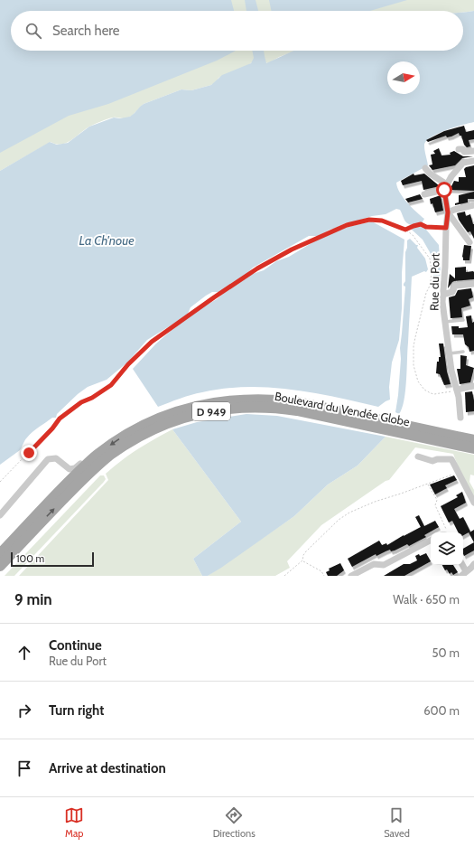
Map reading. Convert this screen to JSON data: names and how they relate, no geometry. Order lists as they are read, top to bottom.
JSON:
{
  "streets": {
    "main road": ["Boulevard du Vendée Globe", "D 949"],
    "street": ["Rue du Port"]
  },
  "water": ["La Ch'noue"],
  "scale_bar": "100 m",
  "north": "right",
  "page": {
    "search": "Search here",
    "scale": "100 m",
    "heading": ["9 min", "Walk · 650 m"],
    "list": [
      ["Continue", "Rue du Port", "50 m"],
      ["Turn right", "600 m"],
      "Arrive at destination"
    ],
    "nav": ["Map", "Directions", "Saved"]
  }
}
